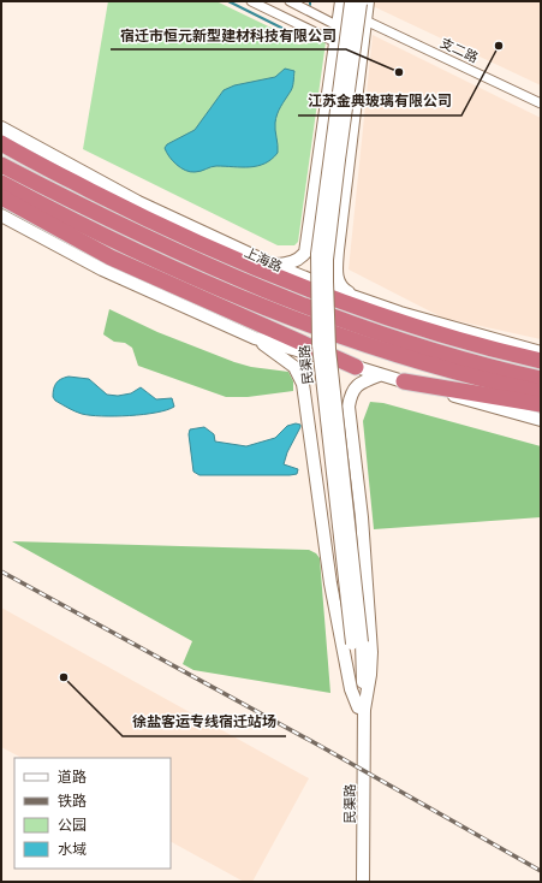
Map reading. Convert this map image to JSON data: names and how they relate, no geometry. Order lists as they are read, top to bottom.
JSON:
{
  "streets": {
    "highway": ["上海路"],
    "main road": ["民渠路"],
    "street": ["支二路"]
  },
  "places": ["江苏金典玻璃有限公司", "宿迁市恒元新型建材科技有限公司", "徐盐客运专线宿迁站场"],
  "legend": [
    "道路",
    "铁路",
    "公园",
    "水域"
  ]
}
